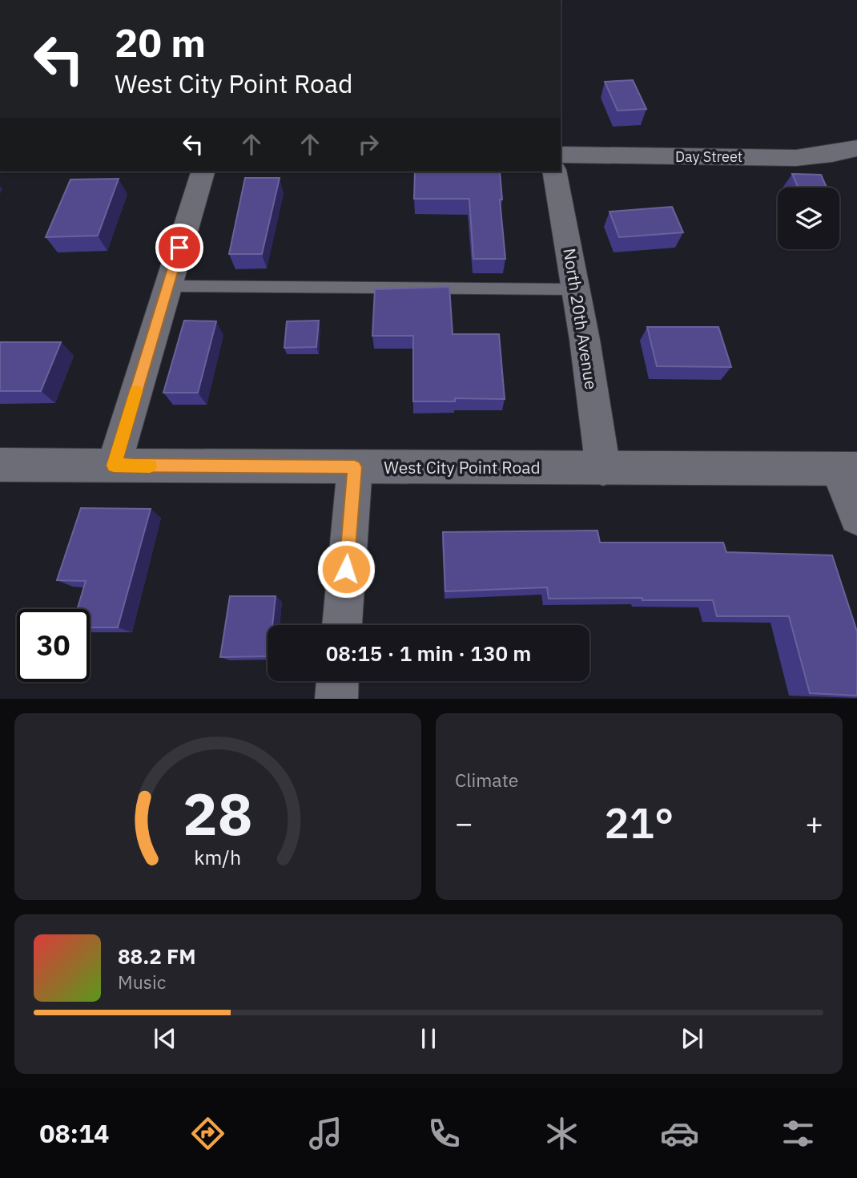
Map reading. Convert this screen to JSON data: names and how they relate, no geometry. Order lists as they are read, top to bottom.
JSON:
{
  "streets": {
    "street": ["Day Street", "North 20th Avenue", "West City Point Road"]
  },
  "crossings": [
    ["North 20th Avenue", "West City Point Road"]
  ],
  "page": {
    "turn": ["20 m", "West City Point Road"],
    "limit": "30",
    "trip": "08:15 · 1 min · 130 m",
    "tile": "Climate",
    "heat": ["−", "21°", "+"],
    "song": ["88.2 FM", "Music"],
    "tabs": "08:14",
    "gauge": ["28", "km/h"]
  }
}
